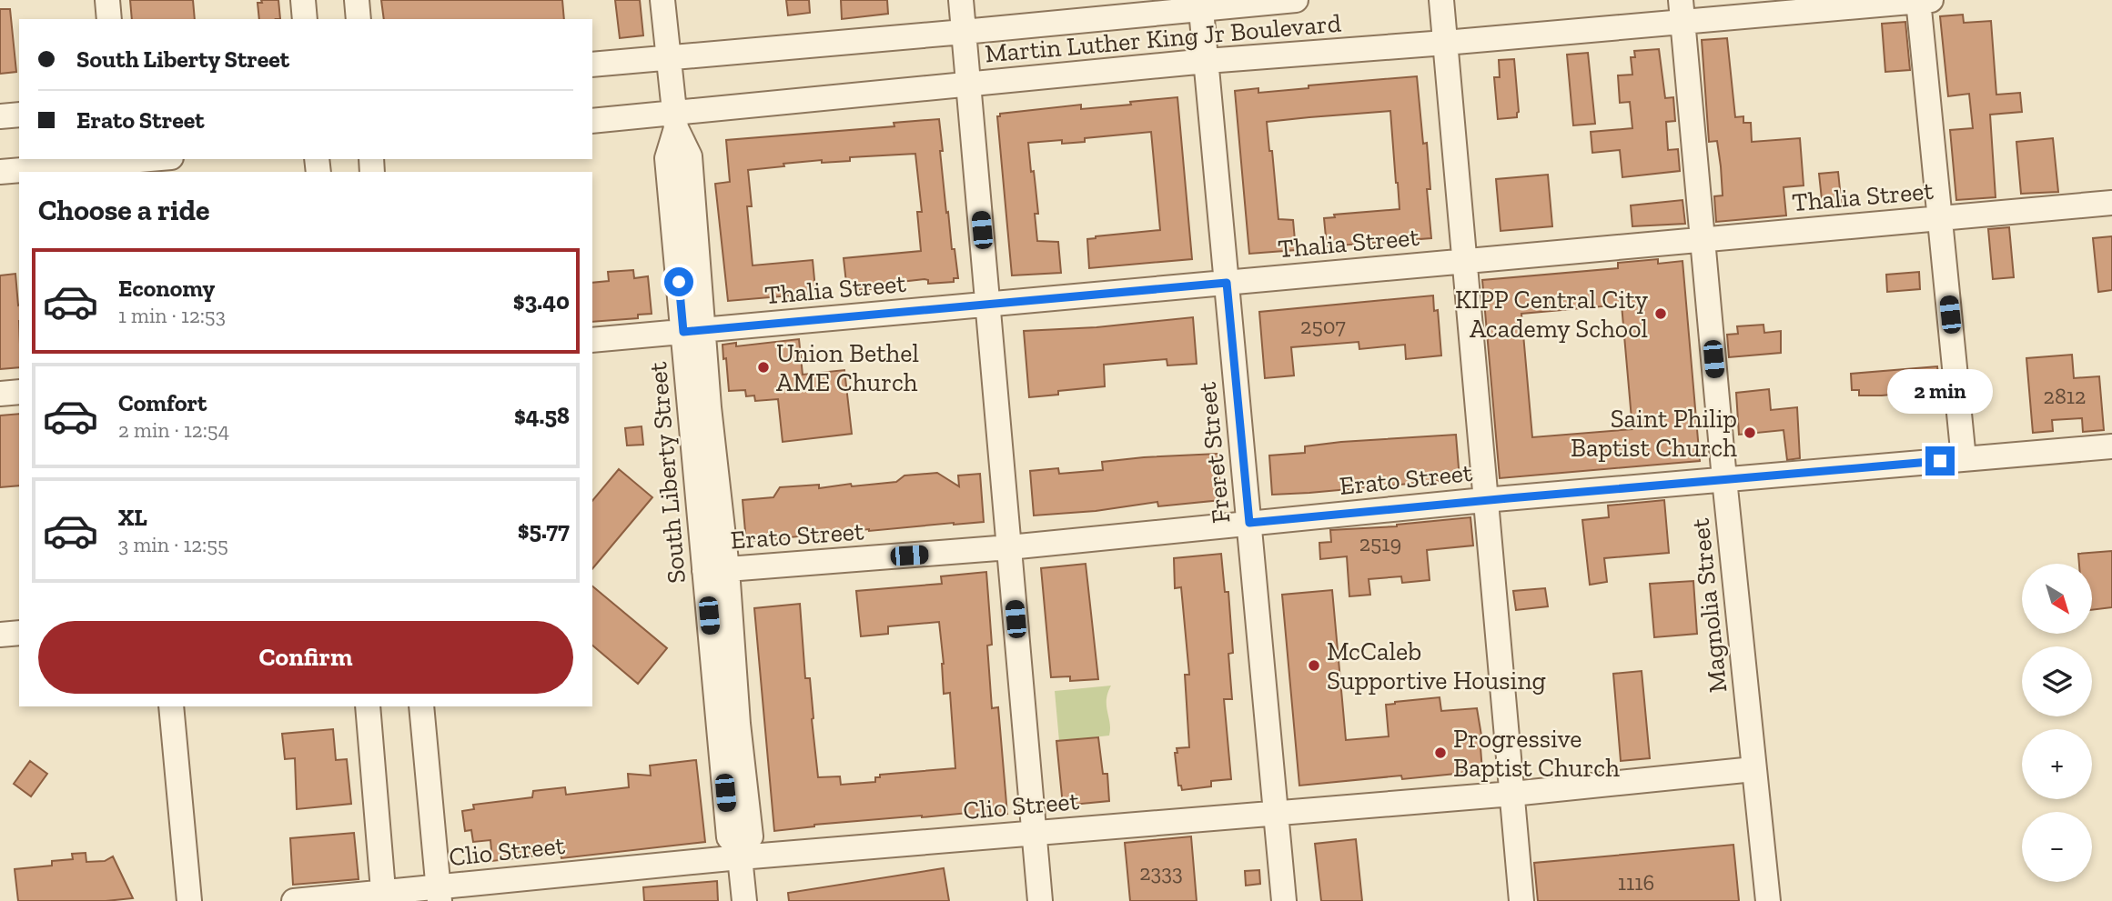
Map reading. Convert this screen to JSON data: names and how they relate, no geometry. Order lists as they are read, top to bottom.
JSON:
{
  "streets": {
    "street": [
      "Martin Luther King Jr Boulevard",
      "Thalia Street",
      "Freret Street",
      "South Liberty Street",
      "Erato Street",
      "Magnolia Street",
      "Clio Street"
    ]
  },
  "crossings": [
    ["Martin Luther King Jr Boulevard", "Freret Street"],
    ["Martin Luther King Jr Boulevard", "South Liberty Street"],
    ["Martin Luther King Jr Boulevard", "Magnolia Street"],
    ["Thalia Street", "Freret Street"],
    ["Thalia Street", "South Liberty Street"],
    ["Thalia Street", "Magnolia Street"],
    ["Freret Street", "Erato Street"],
    ["Freret Street", "Clio Street"],
    ["South Liberty Street", "Erato Street"],
    ["South Liberty Street", "Clio Street"],
    ["Erato Street", "Magnolia Street"],
    ["Magnolia Street", "Clio Street"]
  ],
  "places": [
    "KIPP Central City Academy School",
    "Union Bethel AME Church",
    "Saint Philip Baptist Church",
    "McCaleb Supportive Housing",
    "Progressive Baptist Church"
  ],
  "house_numbers": [
    "2507",
    "2812",
    "2519",
    "2333",
    "1116"
  ],
  "north": "bottom right",
  "page": {
    "banner": ["South Liberty Street", "Erato Street"],
    "heading": "Choose a ride",
    "list": [
      {
        "name": "Economy",
        "note": "1 min · 12:53",
        "value": "$3.40"
      },
      {
        "name": "Comfort",
        "note": "2 min · 12:54",
        "value": "$4.58"
      },
      {
        "name": "XL",
        "note": "3 min · 12:55",
        "value": "$5.77"
      }
    ],
    "bubble": "2 min",
    "map_buttons": ["+", "−"],
    "buttons": "Confirm"
  }
}
